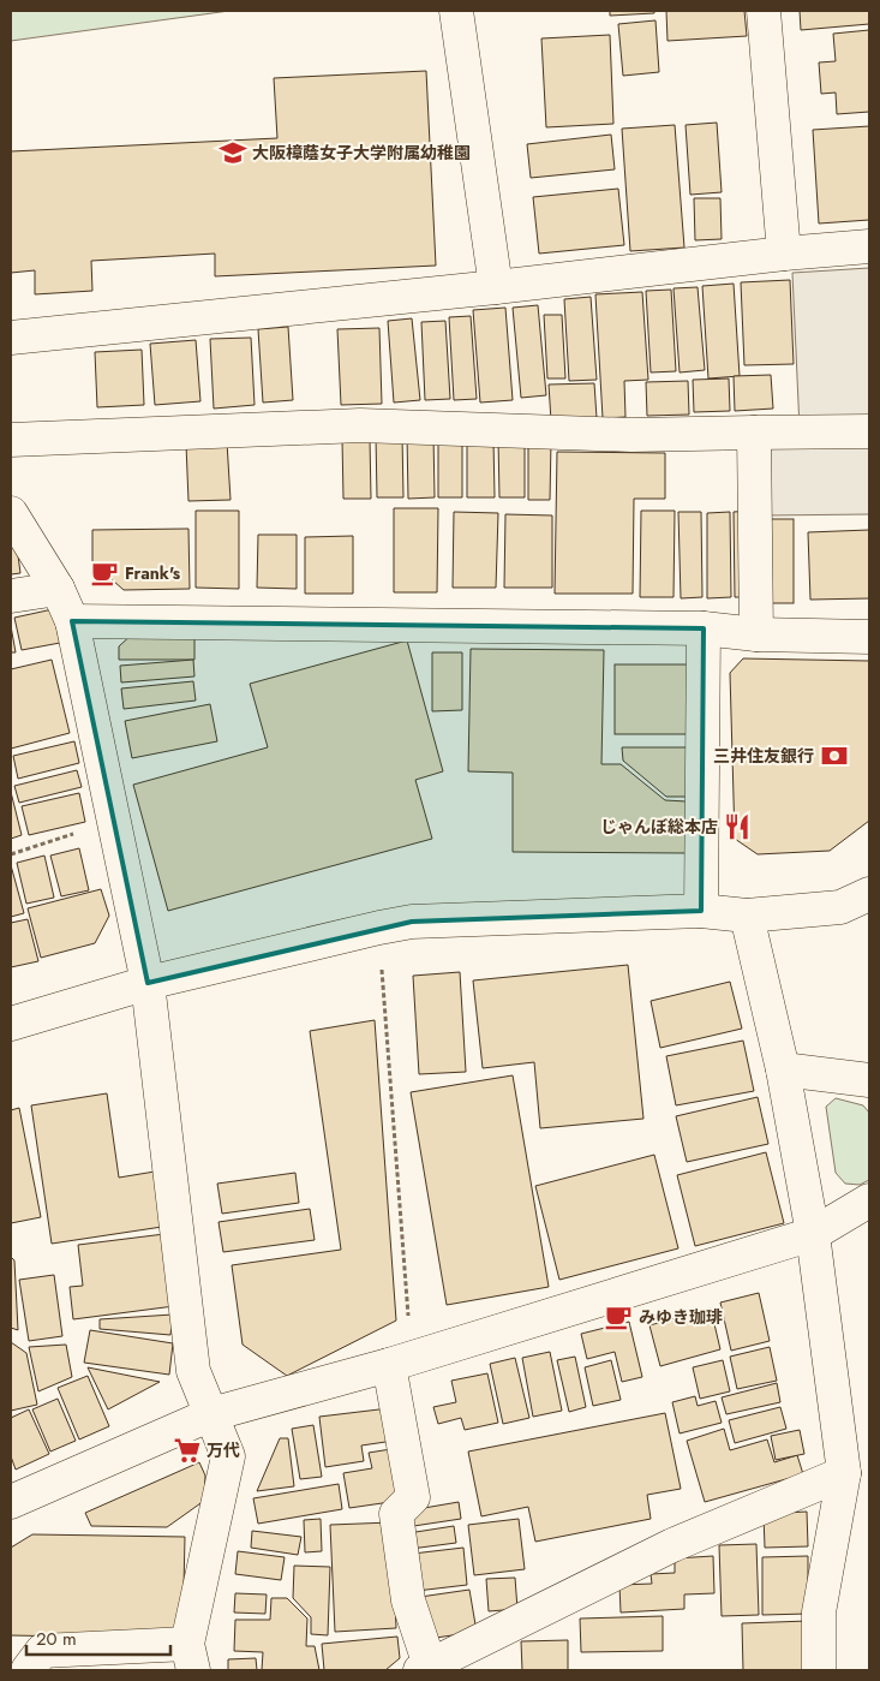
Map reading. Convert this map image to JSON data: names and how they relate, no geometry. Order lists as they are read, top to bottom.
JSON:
{
  "places": {
    "school or university": ["大阪樟蔭女子大学附属幼稚園"],
    "cafe": ["Frank's", "みゆき珈琲"],
    "bank": ["三井住友銀行"],
    "restaurant": ["じゃんぼ総本店"],
    "supermarket": ["万代"]
  },
  "scale_bar": "20 m"
}
